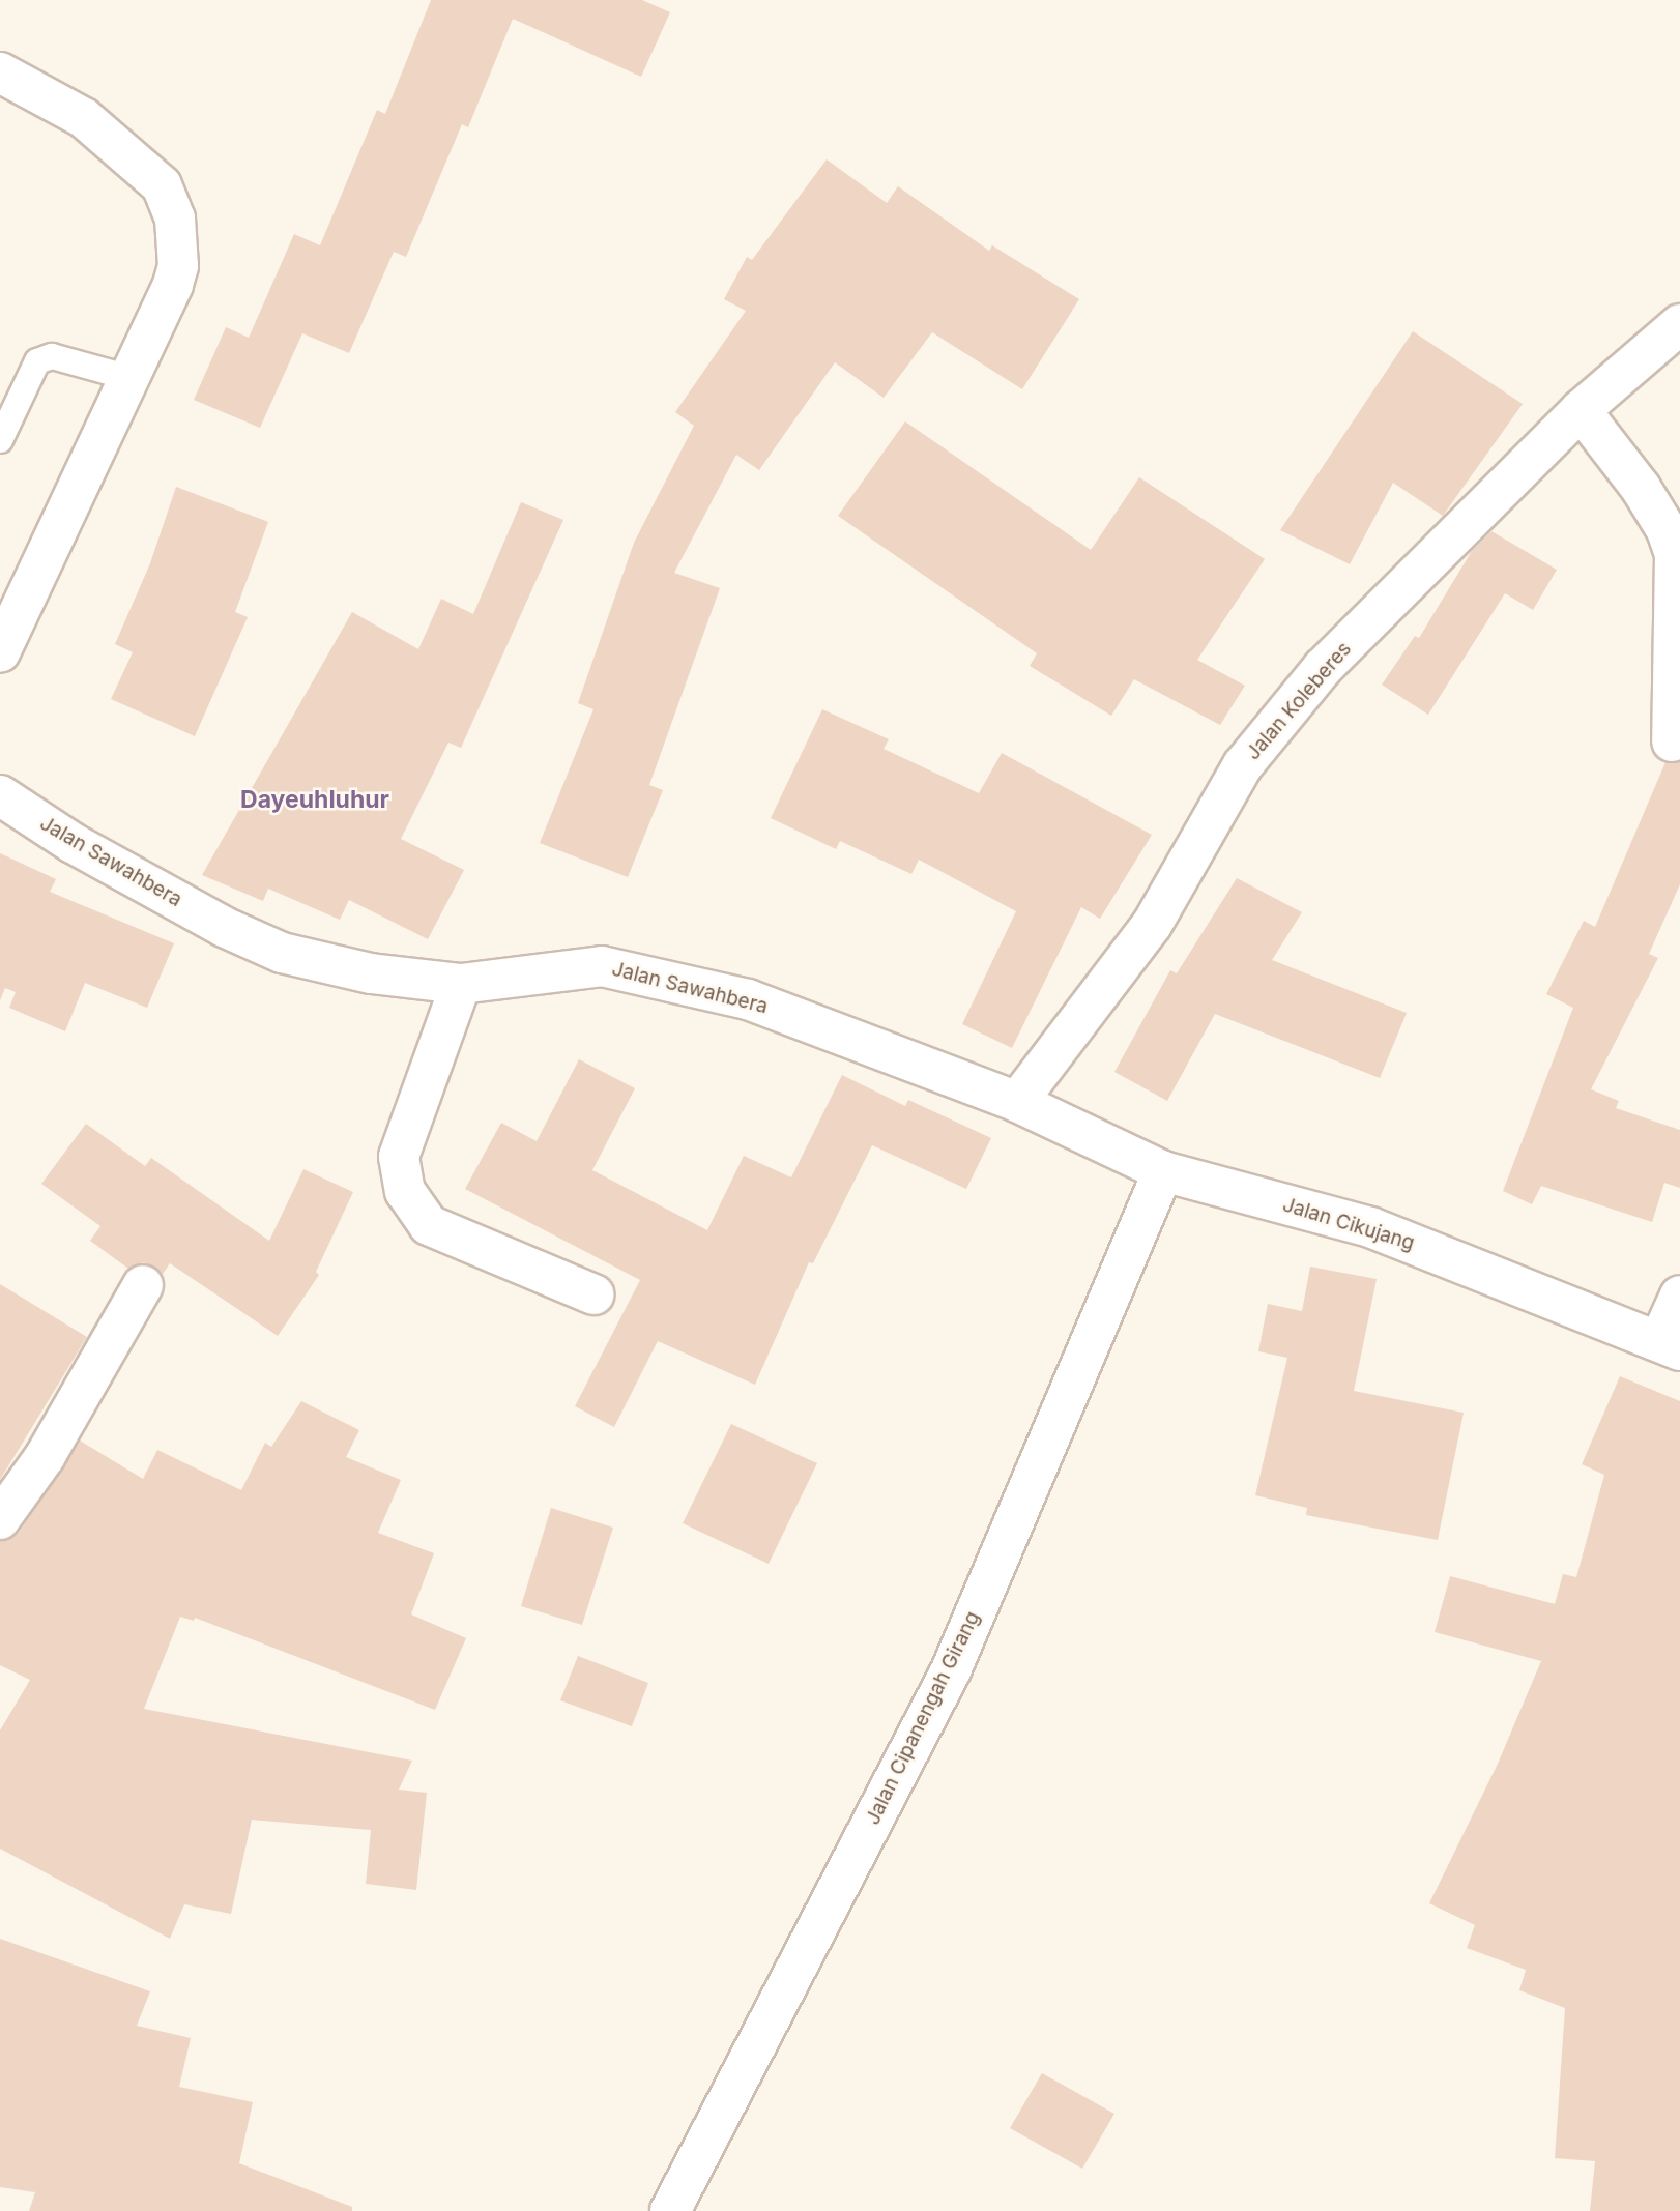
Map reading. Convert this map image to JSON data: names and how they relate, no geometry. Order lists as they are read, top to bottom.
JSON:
{
  "streets": {
    "street": [
      "Jalan Koleberes",
      "Jalan Sawahbera",
      "Jalan Cikujang",
      "Jalan Cipanengah Girang"
    ]
  },
  "crossings": [
    ["Jalan Koleberes", "Jalan Sawahbera"],
    ["Jalan Koleberes", "Jalan Cikujang"],
    ["Jalan Sawahbera", "Jalan Cikujang"],
    ["Jalan Cikujang", "Jalan Cipanengah Girang"]
  ],
  "districts": ["Dayeuhluhur"]
}
